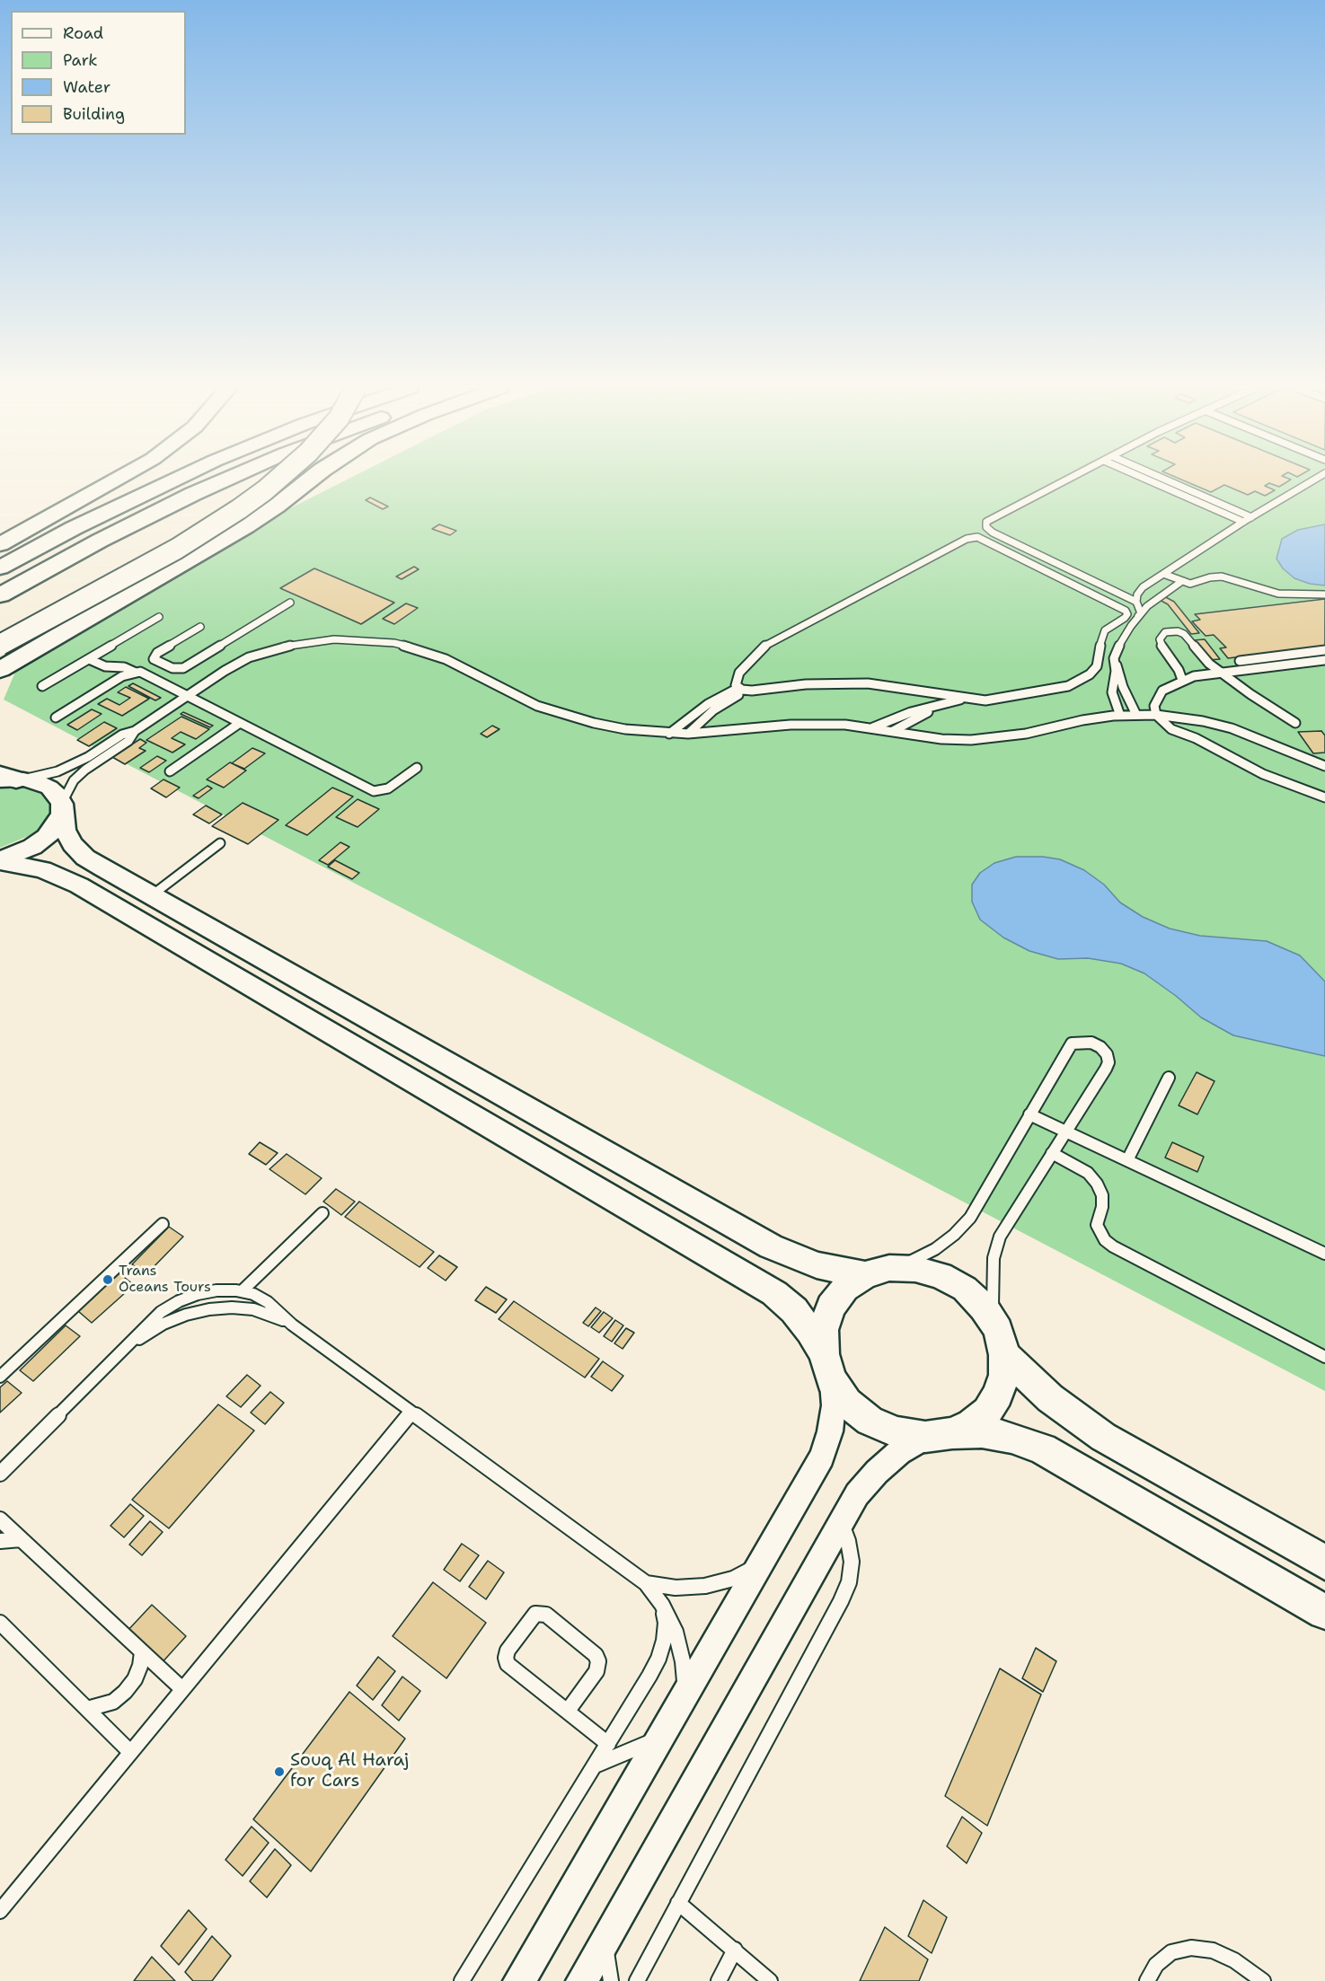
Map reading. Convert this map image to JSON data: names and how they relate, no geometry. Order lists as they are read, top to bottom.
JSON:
{
  "places": ["Trans Oceans Tours", "Souq Al Haraj for Cars"],
  "legend": [
    "Road",
    "Park",
    "Water",
    "Building"
  ]
}
